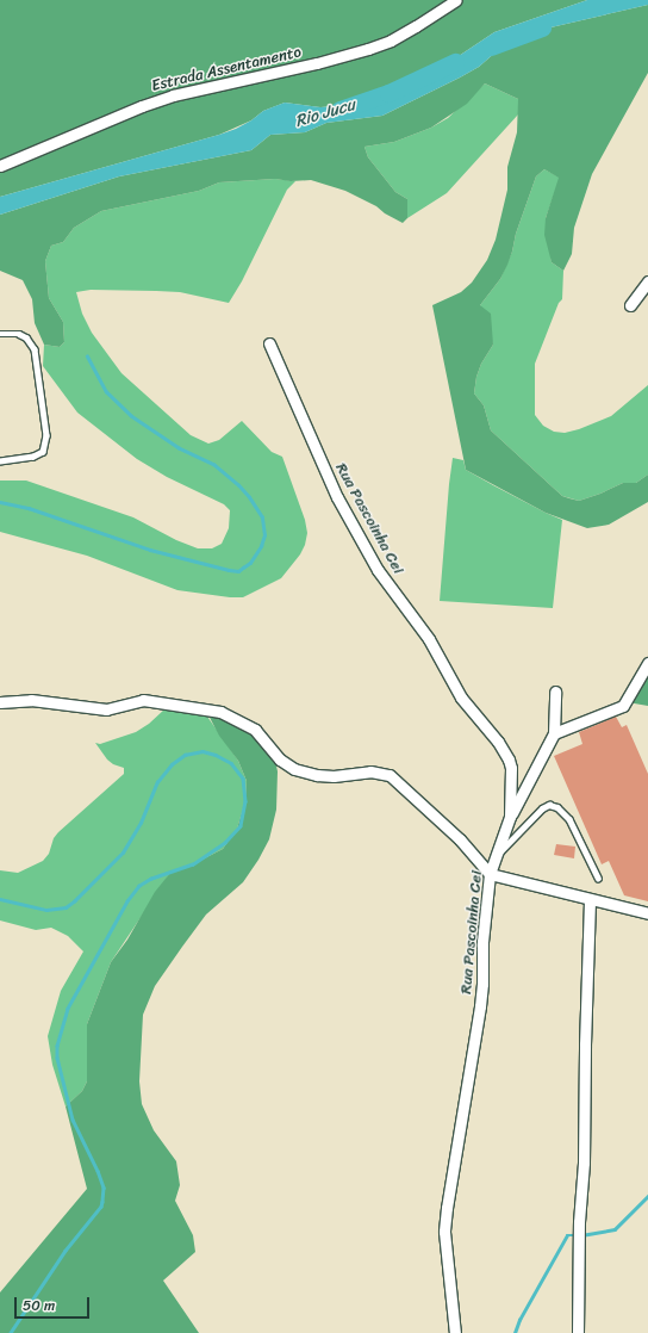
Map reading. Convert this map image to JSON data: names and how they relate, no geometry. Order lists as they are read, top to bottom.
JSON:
{
  "streets": {
    "street": ["Estrada Assentamento", "Rua Pascoinha Cei"]
  },
  "water": ["Rio Jucu"],
  "scale_bar": "50 m"
}
